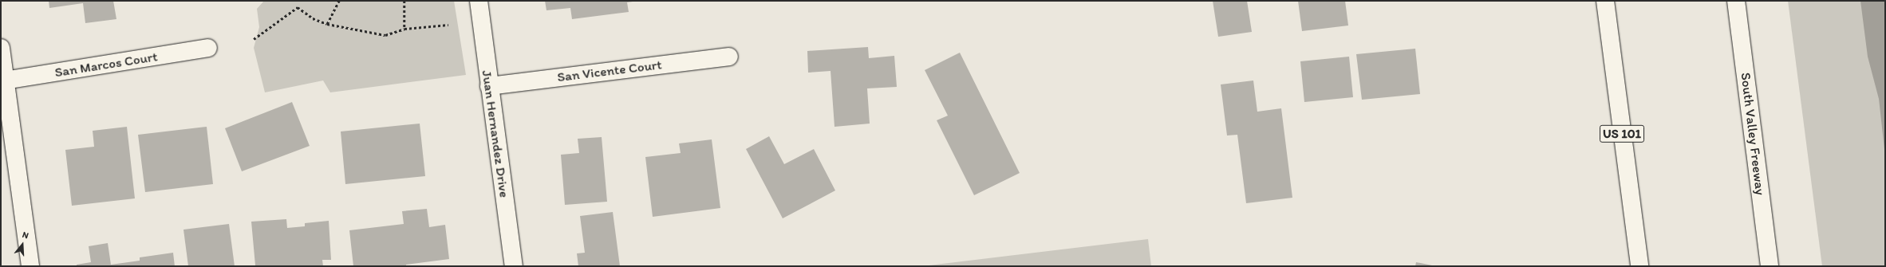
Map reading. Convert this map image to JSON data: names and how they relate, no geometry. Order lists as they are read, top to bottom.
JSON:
{
  "streets": {
    "main road": [
      "San Marcos Court",
      "San Vicente Court",
      "Juan Hernandez Drive",
      "US 101",
      "South Valley Freeway"
    ]
  },
  "crossings": [
    ["San Vicente Court", "Juan Hernandez Drive"]
  ],
  "north": "top"
}
